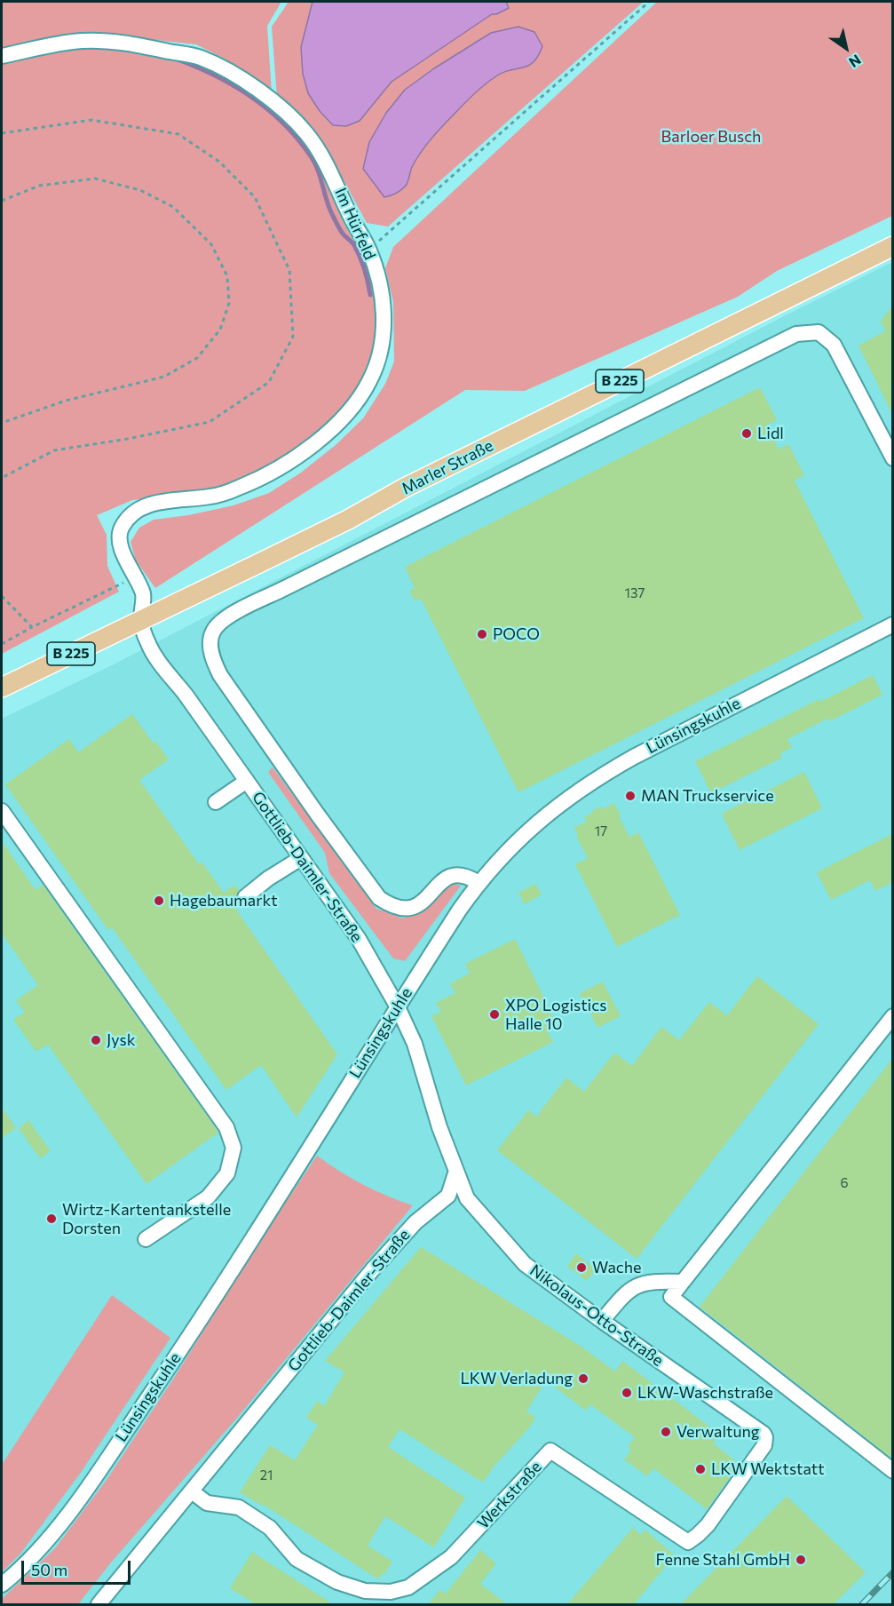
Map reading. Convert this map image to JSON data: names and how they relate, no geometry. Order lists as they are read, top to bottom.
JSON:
{
  "streets": {
    "main road": ["B 225", "Marler Straße"],
    "street": [
      "Im Hürfeld",
      "Lünsingskuhle",
      "Gottlieb-Daimler-Straße",
      "Nikolaus-Otto-Straße",
      "Werkstraße"
    ]
  },
  "crossings": [
    ["Im Hürfeld", "Marler Straße"],
    ["Im Hürfeld", "Gottlieb-Daimler-Straße"],
    ["Marler Straße", "Gottlieb-Daimler-Straße"],
    ["Lünsingskuhle", "Gottlieb-Daimler-Straße"],
    ["Gottlieb-Daimler-Straße", "Nikolaus-Otto-Straße"],
    ["Gottlieb-Daimler-Straße", "Werkstraße"],
    ["Nikolaus-Otto-Straße", "Werkstraße"]
  ],
  "parks": ["Barloer Busch"],
  "places": [
    "Lidl",
    "POCO",
    "MAN Truckservice",
    "Hagebaumarkt",
    "XPO Logistics Halle 10",
    "Jysk",
    "Wirtz-Kartentankstelle Dorsten",
    "Wache",
    "LKW Verladung",
    "LKW-Waschstraße",
    "Verwaltung",
    "LKW Wektstatt",
    "Fenne Stahl GmbH"
  ],
  "house_numbers": [
    "137",
    "17",
    "6",
    "21"
  ],
  "scale_bar": "50 m",
  "north": "bottom right"
}
